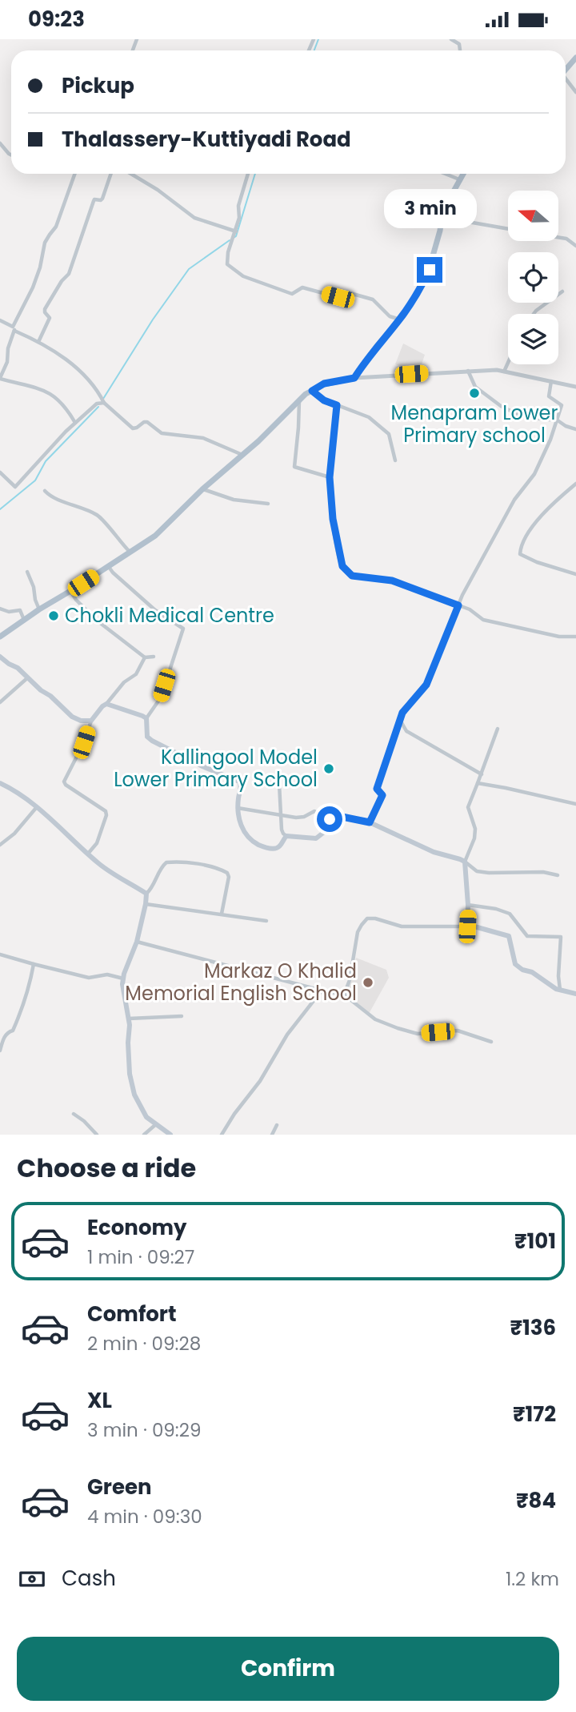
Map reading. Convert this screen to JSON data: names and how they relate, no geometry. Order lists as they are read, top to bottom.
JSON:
{
  "places": [
    "Menapram Lower Primary school",
    "Chokli Medical Centre",
    "Kallingool Model Lower Primary School",
    "Markaz O Khalid Memorial English School"
  ],
  "north": "left",
  "page": {
    "status": "09:23",
    "banner": ["Pickup", "Thalassery-Kuttiyadi Road"],
    "bubble": "3 min",
    "heading": "Choose a ride",
    "list": [
      {
        "name": "Economy",
        "note": "1 min · 09:27",
        "value": "₹101"
      },
      {
        "name": "Comfort",
        "note": "2 min · 09:28",
        "value": "₹136"
      },
      {
        "name": "XL",
        "note": "3 min · 09:29",
        "value": "₹172"
      },
      {
        "name": "Green",
        "note": "4 min · 09:30",
        "value": "₹84"
      }
    ],
    "pay": ["Cash", "1.2 km"],
    "buttons": "Confirm"
  }
}
